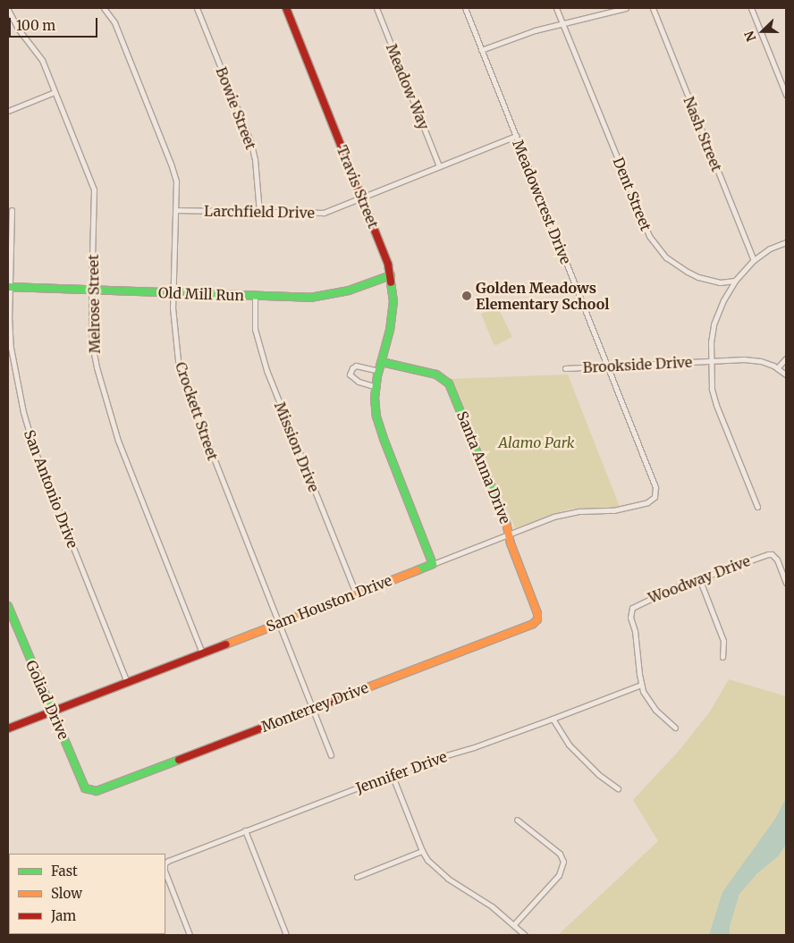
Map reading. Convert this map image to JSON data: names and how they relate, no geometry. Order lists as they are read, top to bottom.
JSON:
{
  "streets": {
    "street": [
      "Meadow Way",
      "Bowie Street",
      "Nash Street",
      "Travis Street",
      "Dent Street",
      "Meadowcrest Drive",
      "Larchfield Drive",
      "Old Mill Run",
      "Melrose Street",
      "Brookside Drive",
      "Crockett Street",
      "Mission Drive",
      "Santa Anna Drive",
      "San Antonio Drive",
      "Woodway Drive",
      "Sam Houston Drive",
      "Goliad Drive",
      "Monterrey Drive",
      "Jennifer Drive"
    ]
  },
  "crossings": [
    ["Meadow Way", "Larchfield Drive"],
    ["Bowie Street", "Larchfield Drive"],
    ["Travis Street", "Larchfield Drive"],
    ["Travis Street", "Old Mill Run"],
    ["Travis Street", "Santa Anna Drive"],
    ["Travis Street", "Sam Houston Drive"],
    ["Meadowcrest Drive", "Larchfield Drive"],
    ["Meadowcrest Drive", "Brookside Drive"],
    ["Meadowcrest Drive", "Sam Houston Drive"],
    ["Larchfield Drive", "Crockett Street"],
    ["Old Mill Run", "Melrose Street"],
    ["Old Mill Run", "Crockett Street"],
    ["Old Mill Run", "Mission Drive"],
    ["Old Mill Run", "San Antonio Drive"],
    ["Melrose Street", "Sam Houston Drive"],
    ["Crockett Street", "Sam Houston Drive"],
    ["Crockett Street", "Monterrey Drive"],
    ["Mission Drive", "Sam Houston Drive"],
    ["Santa Anna Drive", "Sam Houston Drive"],
    ["Santa Anna Drive", "Monterrey Drive"],
    ["San Antonio Drive", "Sam Houston Drive"],
    ["Woodway Drive", "Jennifer Drive"],
    ["Sam Houston Drive", "Goliad Drive"],
    ["Goliad Drive", "Monterrey Drive"]
  ],
  "parks": ["Alamo Park"],
  "places": ["Golden Meadows Elementary School"],
  "legend": ["Fast", "Slow", "Jam"],
  "scale_bar": "100 m",
  "north": "left"
}
